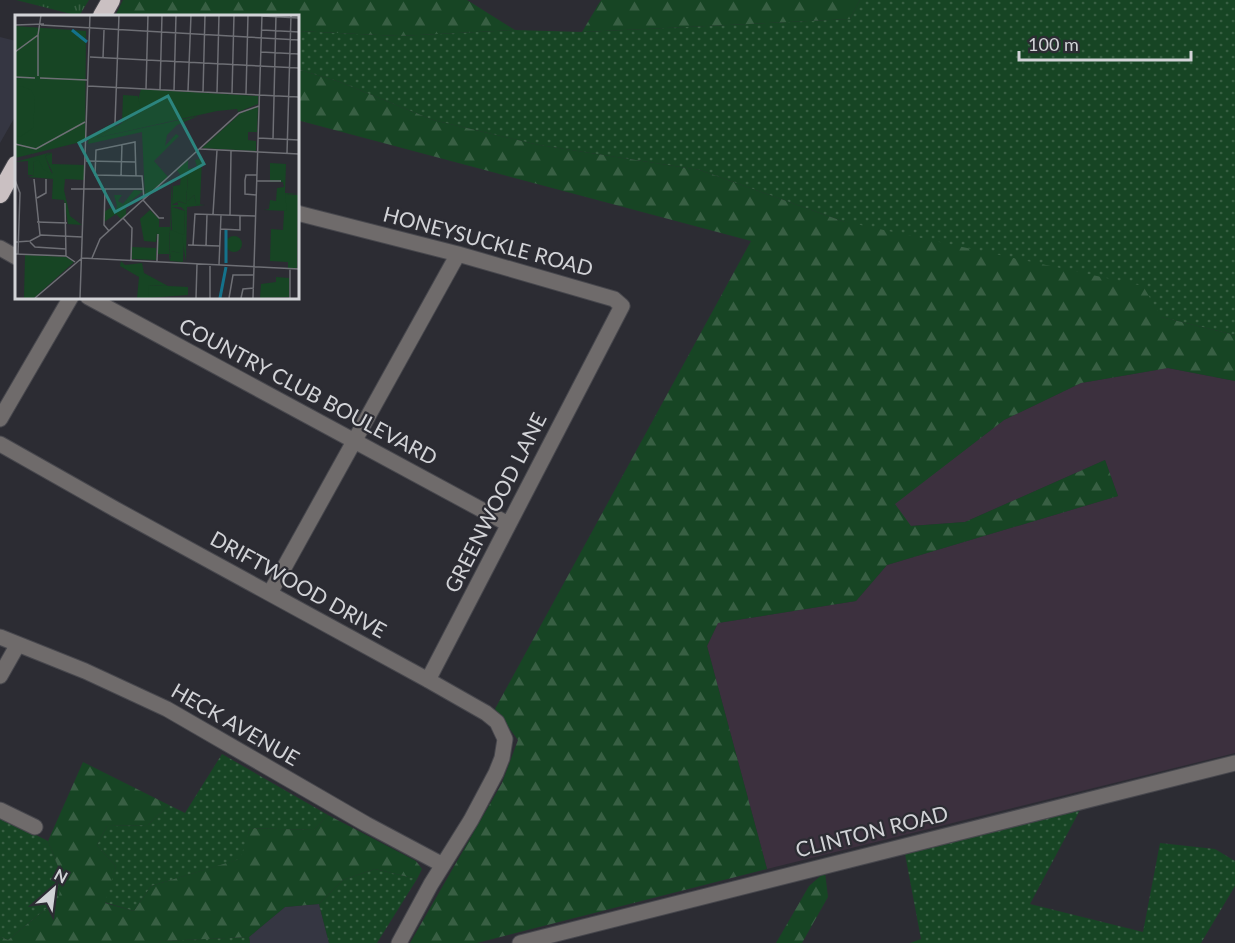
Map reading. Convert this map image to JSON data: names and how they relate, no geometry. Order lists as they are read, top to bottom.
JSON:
{
  "streets": {
    "street": [
      "HONEYSUCKLE ROAD",
      "COUNTRY CLUB BOULEVARD",
      "GREENWOOD LANE",
      "DRIFTWOOD DRIVE",
      "HECK AVENUE",
      "CLINTON ROAD"
    ]
  },
  "crossings": [
    ["HONEYSUCKLE ROAD", "GREENWOOD LANE"],
    ["COUNTRY CLUB BOULEVARD", "GREENWOOD LANE"],
    ["GREENWOOD LANE", "DRIFTWOOD DRIVE"],
    ["DRIFTWOOD DRIVE", "HECK AVENUE"]
  ],
  "scale_bar": "100 m",
  "north": "top right"
}
